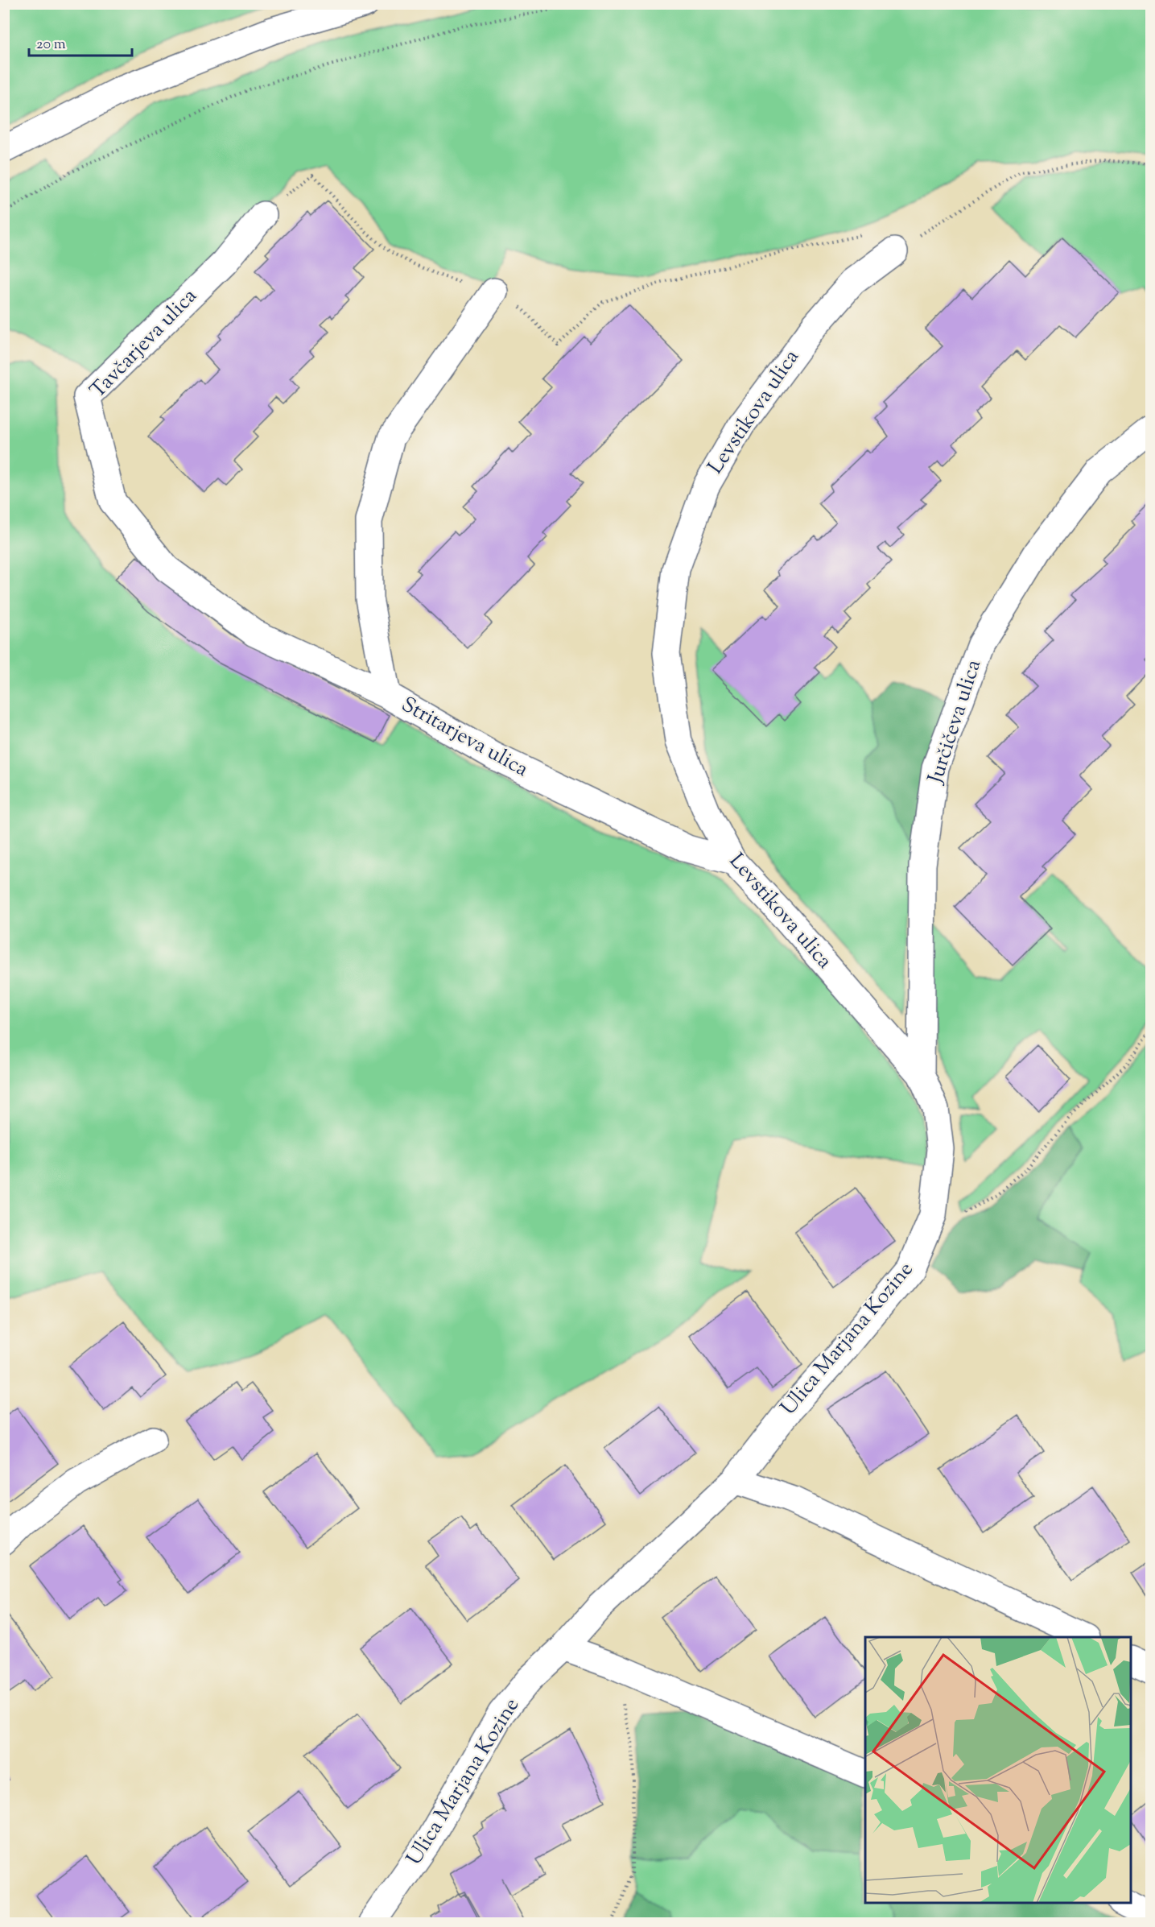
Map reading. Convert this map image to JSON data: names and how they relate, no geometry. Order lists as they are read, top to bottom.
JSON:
{
  "streets": {
    "street": [
      "Tavčarjeva ulica",
      "Levstikova ulica",
      "Jurčičeva ulica",
      "Stritarjeva ulica",
      "Ulica Marjana Kozine"
    ]
  },
  "crossings": [
    ["Tavčarjeva ulica", "Stritarjeva ulica"],
    ["Levstikova ulica", "Jurčičeva ulica"],
    ["Levstikova ulica", "Stritarjeva ulica"],
    ["Levstikova ulica", "Ulica Marjana Kozine"],
    ["Jurčičeva ulica", "Ulica Marjana Kozine"]
  ],
  "scale_bar": "20 m"
}
